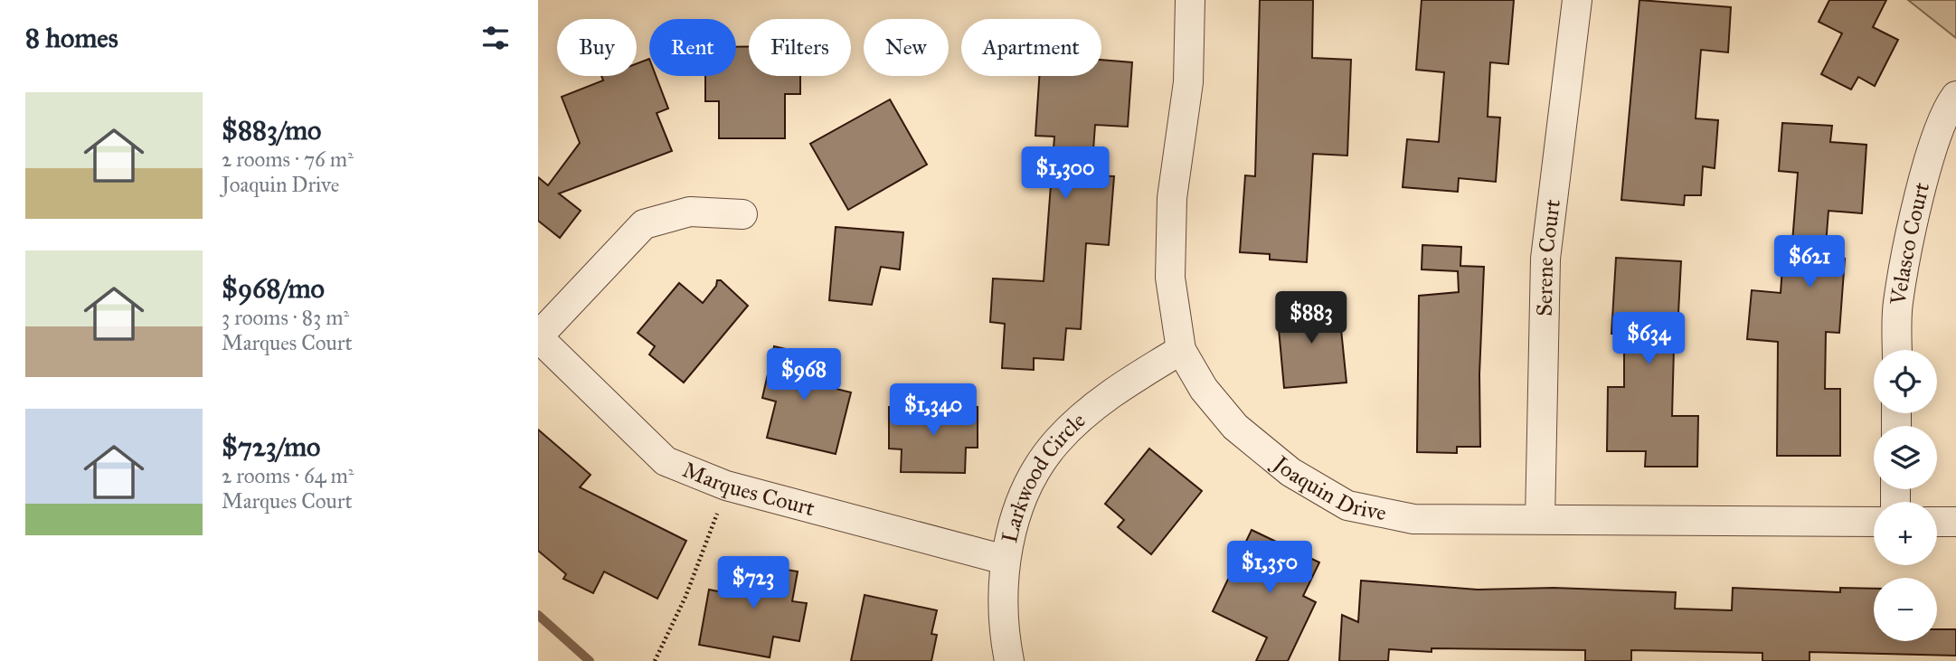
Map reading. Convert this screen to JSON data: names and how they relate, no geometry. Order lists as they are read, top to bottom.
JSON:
{
  "streets": {
    "street": [
      "Velasco Court",
      "Serene Court",
      "Larkwood Circle",
      "Joaquin Drive",
      "Marques Court"
    ]
  },
  "crossings": [
    ["Serene Court", "Joaquin Drive"],
    ["Larkwood Circle", "Joaquin Drive"],
    ["Larkwood Circle", "Marques Court"]
  ],
  "page": {
    "heading": "8 homes",
    "chip": [
      "Buy",
      "Rent",
      "Filters",
      "New",
      "Apartment"
    ],
    "list": [
      {
        "name": "$883/mo",
        "note": "2 rooms · 76 m² · Joaquin Drive"
      },
      {
        "name": "$968/mo",
        "note": "3 rooms · 83 m² · Marques Court"
      },
      {
        "name": "$723/mo",
        "note": "2 rooms · 64 m² · Marques Court"
      }
    ],
    "price": [
      "$1,300",
      "$621",
      "$883",
      "$634",
      "$968",
      "$1,340",
      "$1,350",
      "$723"
    ],
    "map_buttons": ["+", "−"]
  }
}
